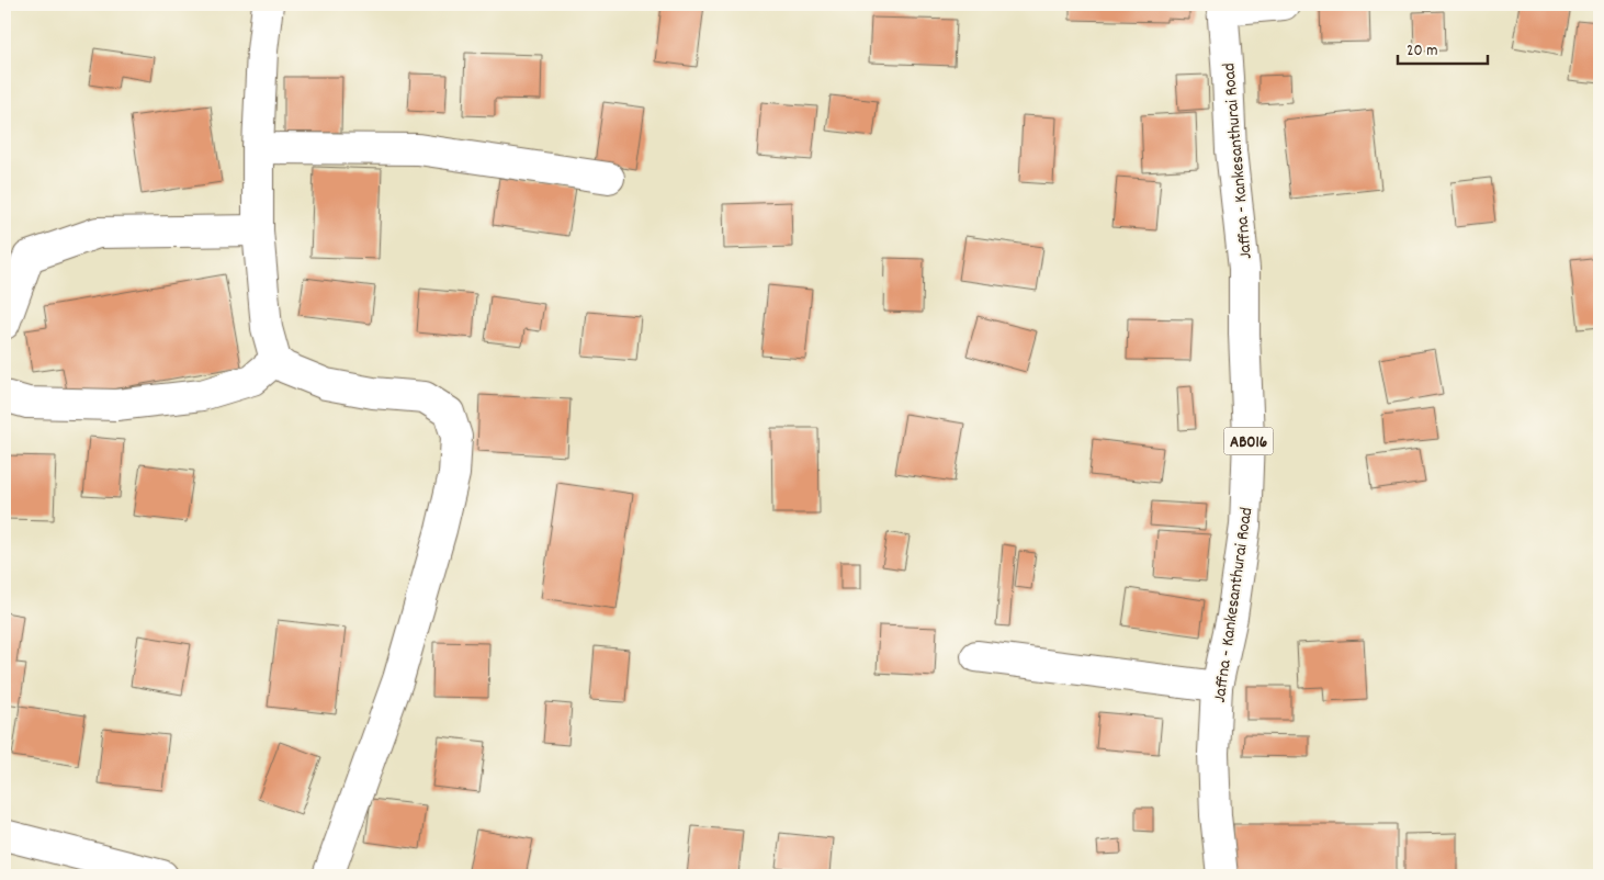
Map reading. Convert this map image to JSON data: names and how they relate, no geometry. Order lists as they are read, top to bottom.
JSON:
{
  "streets": {
    "street": ["Jaffna - Kankesanthurai Road", "AB016"]
  },
  "scale_bar": "20 m"
}
